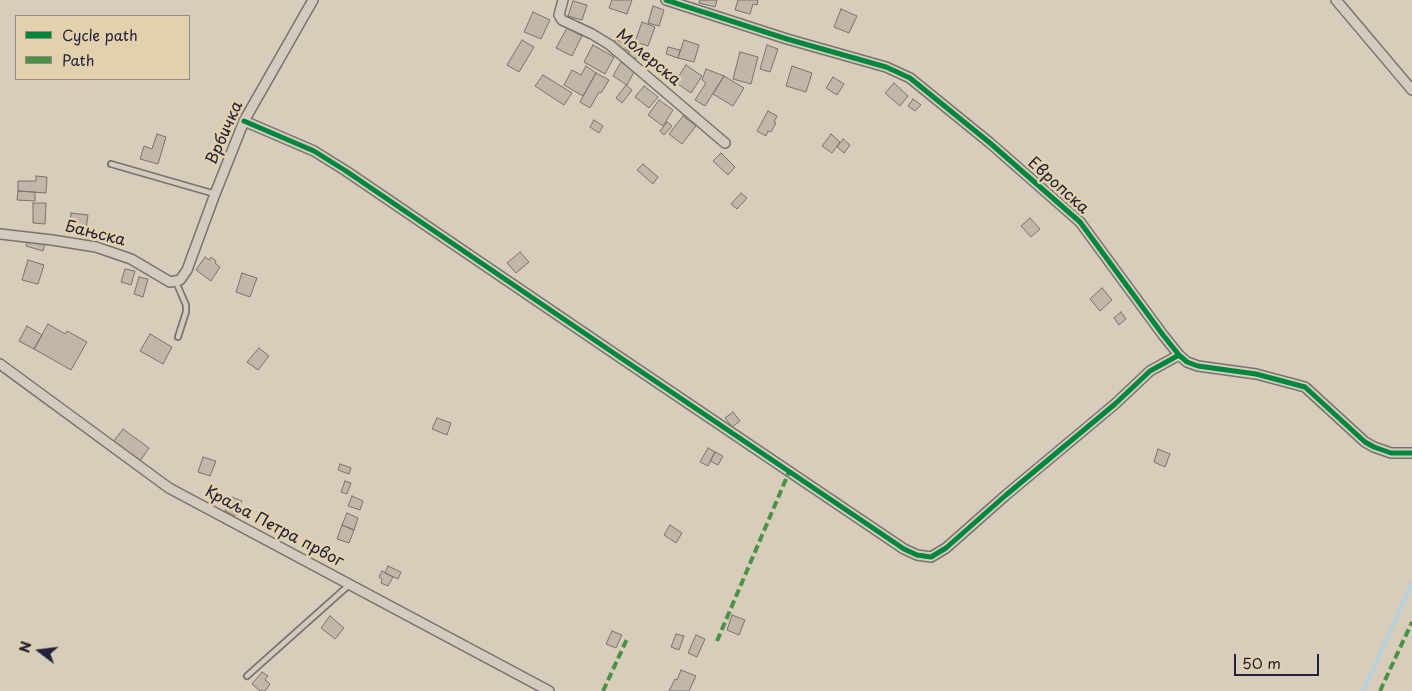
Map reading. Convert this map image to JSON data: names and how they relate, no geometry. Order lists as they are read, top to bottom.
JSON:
{
  "streets": {
    "street": [
      "Молерска",
      "Врбичка",
      "Европска",
      "Бањска",
      "Краља Петра првог"
    ]
  },
  "crossings": [
    ["Врбичка", "Бањска"]
  ],
  "legend": ["Cycle path", "Path"],
  "scale_bar": "50 m",
  "north": "left"
}
